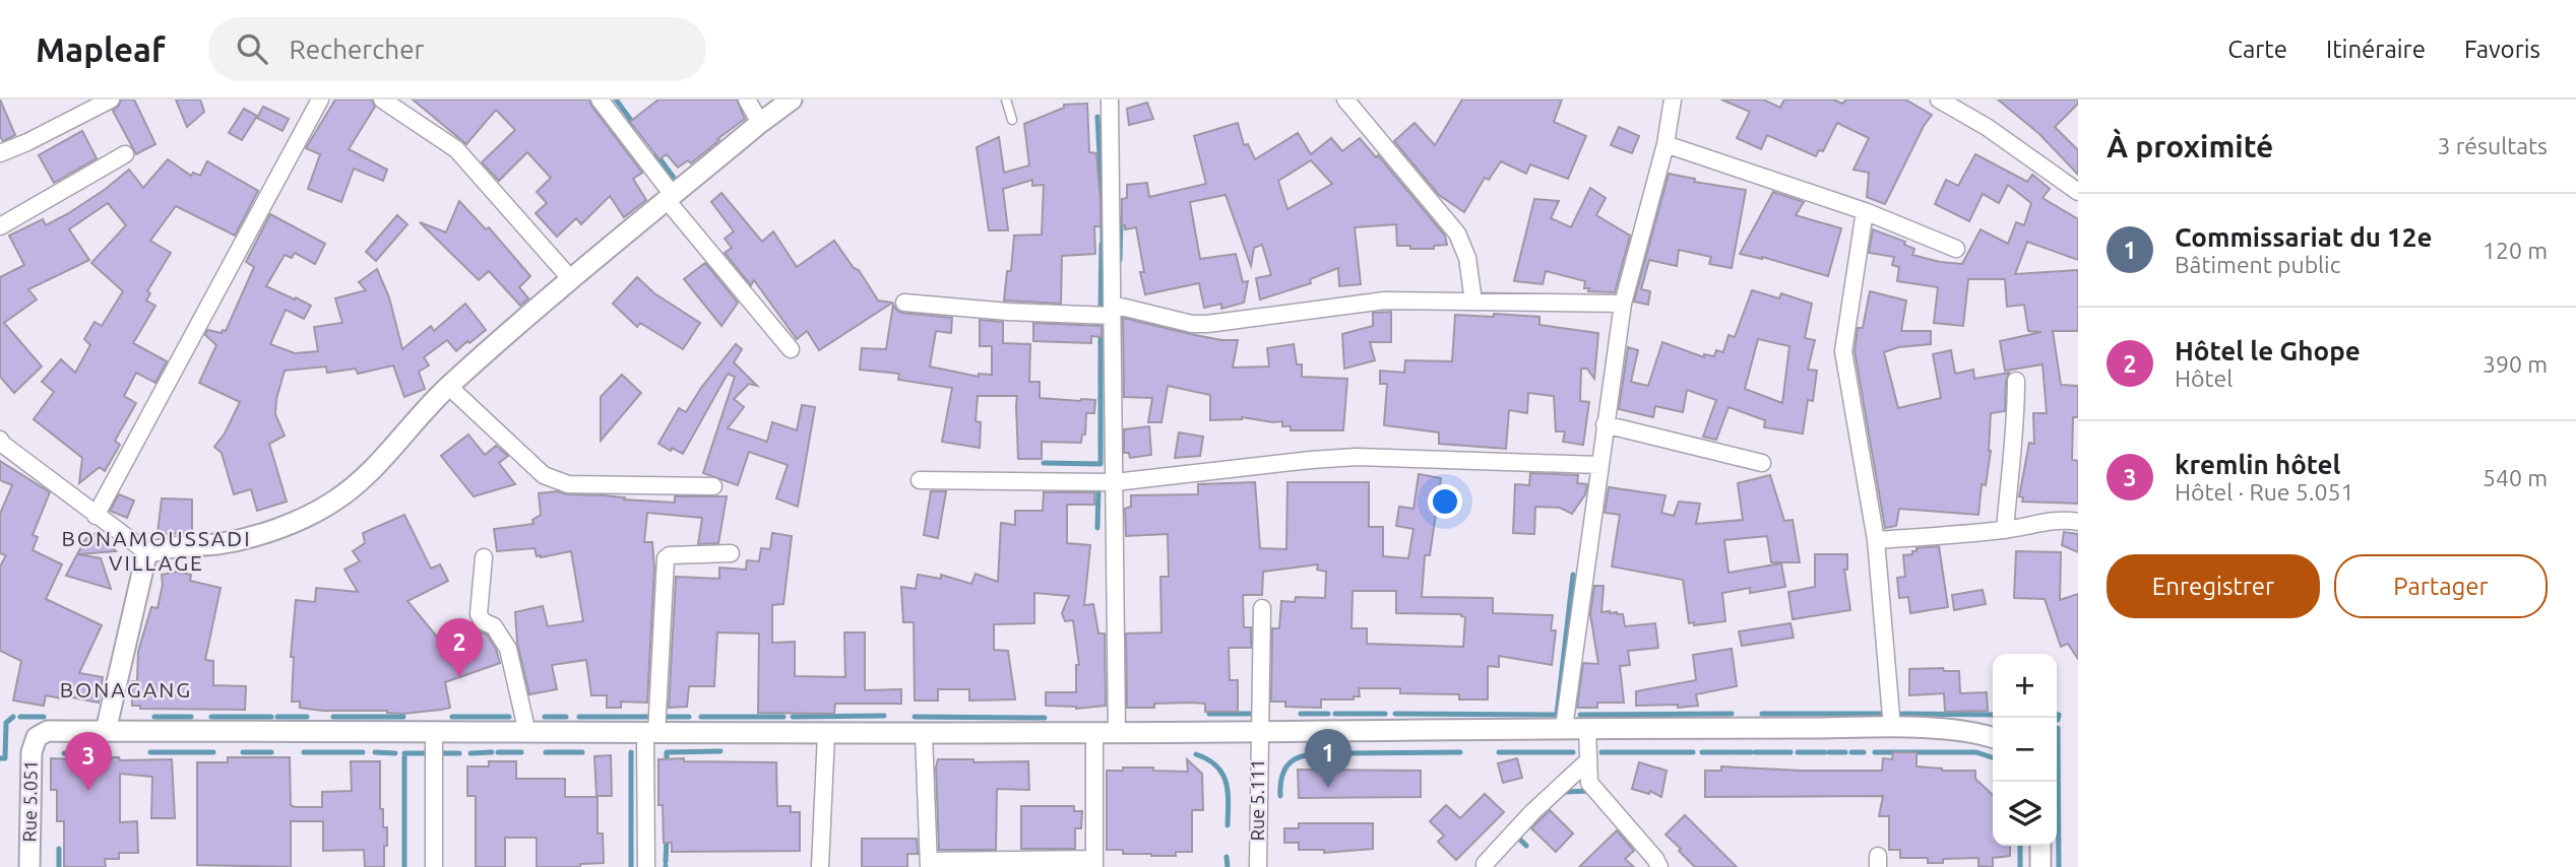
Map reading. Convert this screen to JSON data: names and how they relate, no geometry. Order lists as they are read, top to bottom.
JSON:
{
  "streets": {
    "street": ["Rue 5.111", "Rue 5.051"]
  },
  "districts": ["BONAMOUSSADI VILLAGE", "BONAGANG"],
  "page": {
    "header": "Mapleaf",
    "search": "Rechercher",
    "nav": ["Carte", "Itinéraire", "Favoris"],
    "heading": ["À proximité", "3 résultats"],
    "list": [
      {
        "mark": "1",
        "name": "Commissariat du 12e",
        "note": "Bâtiment public",
        "value": "120 m"
      },
      {
        "mark": "2",
        "name": "Hôtel le Ghope",
        "note": "Hôtel",
        "value": "390 m"
      },
      {
        "mark": "3",
        "name": "kremlin hôtel",
        "note": "Hôtel · Rue 5.051",
        "value": "540 m"
      }
    ],
    "buttons": ["Enregistrer", "Partager"],
    "pins": ["2", "1", "3"],
    "map_buttons": ["+", "−"]
  }
}
